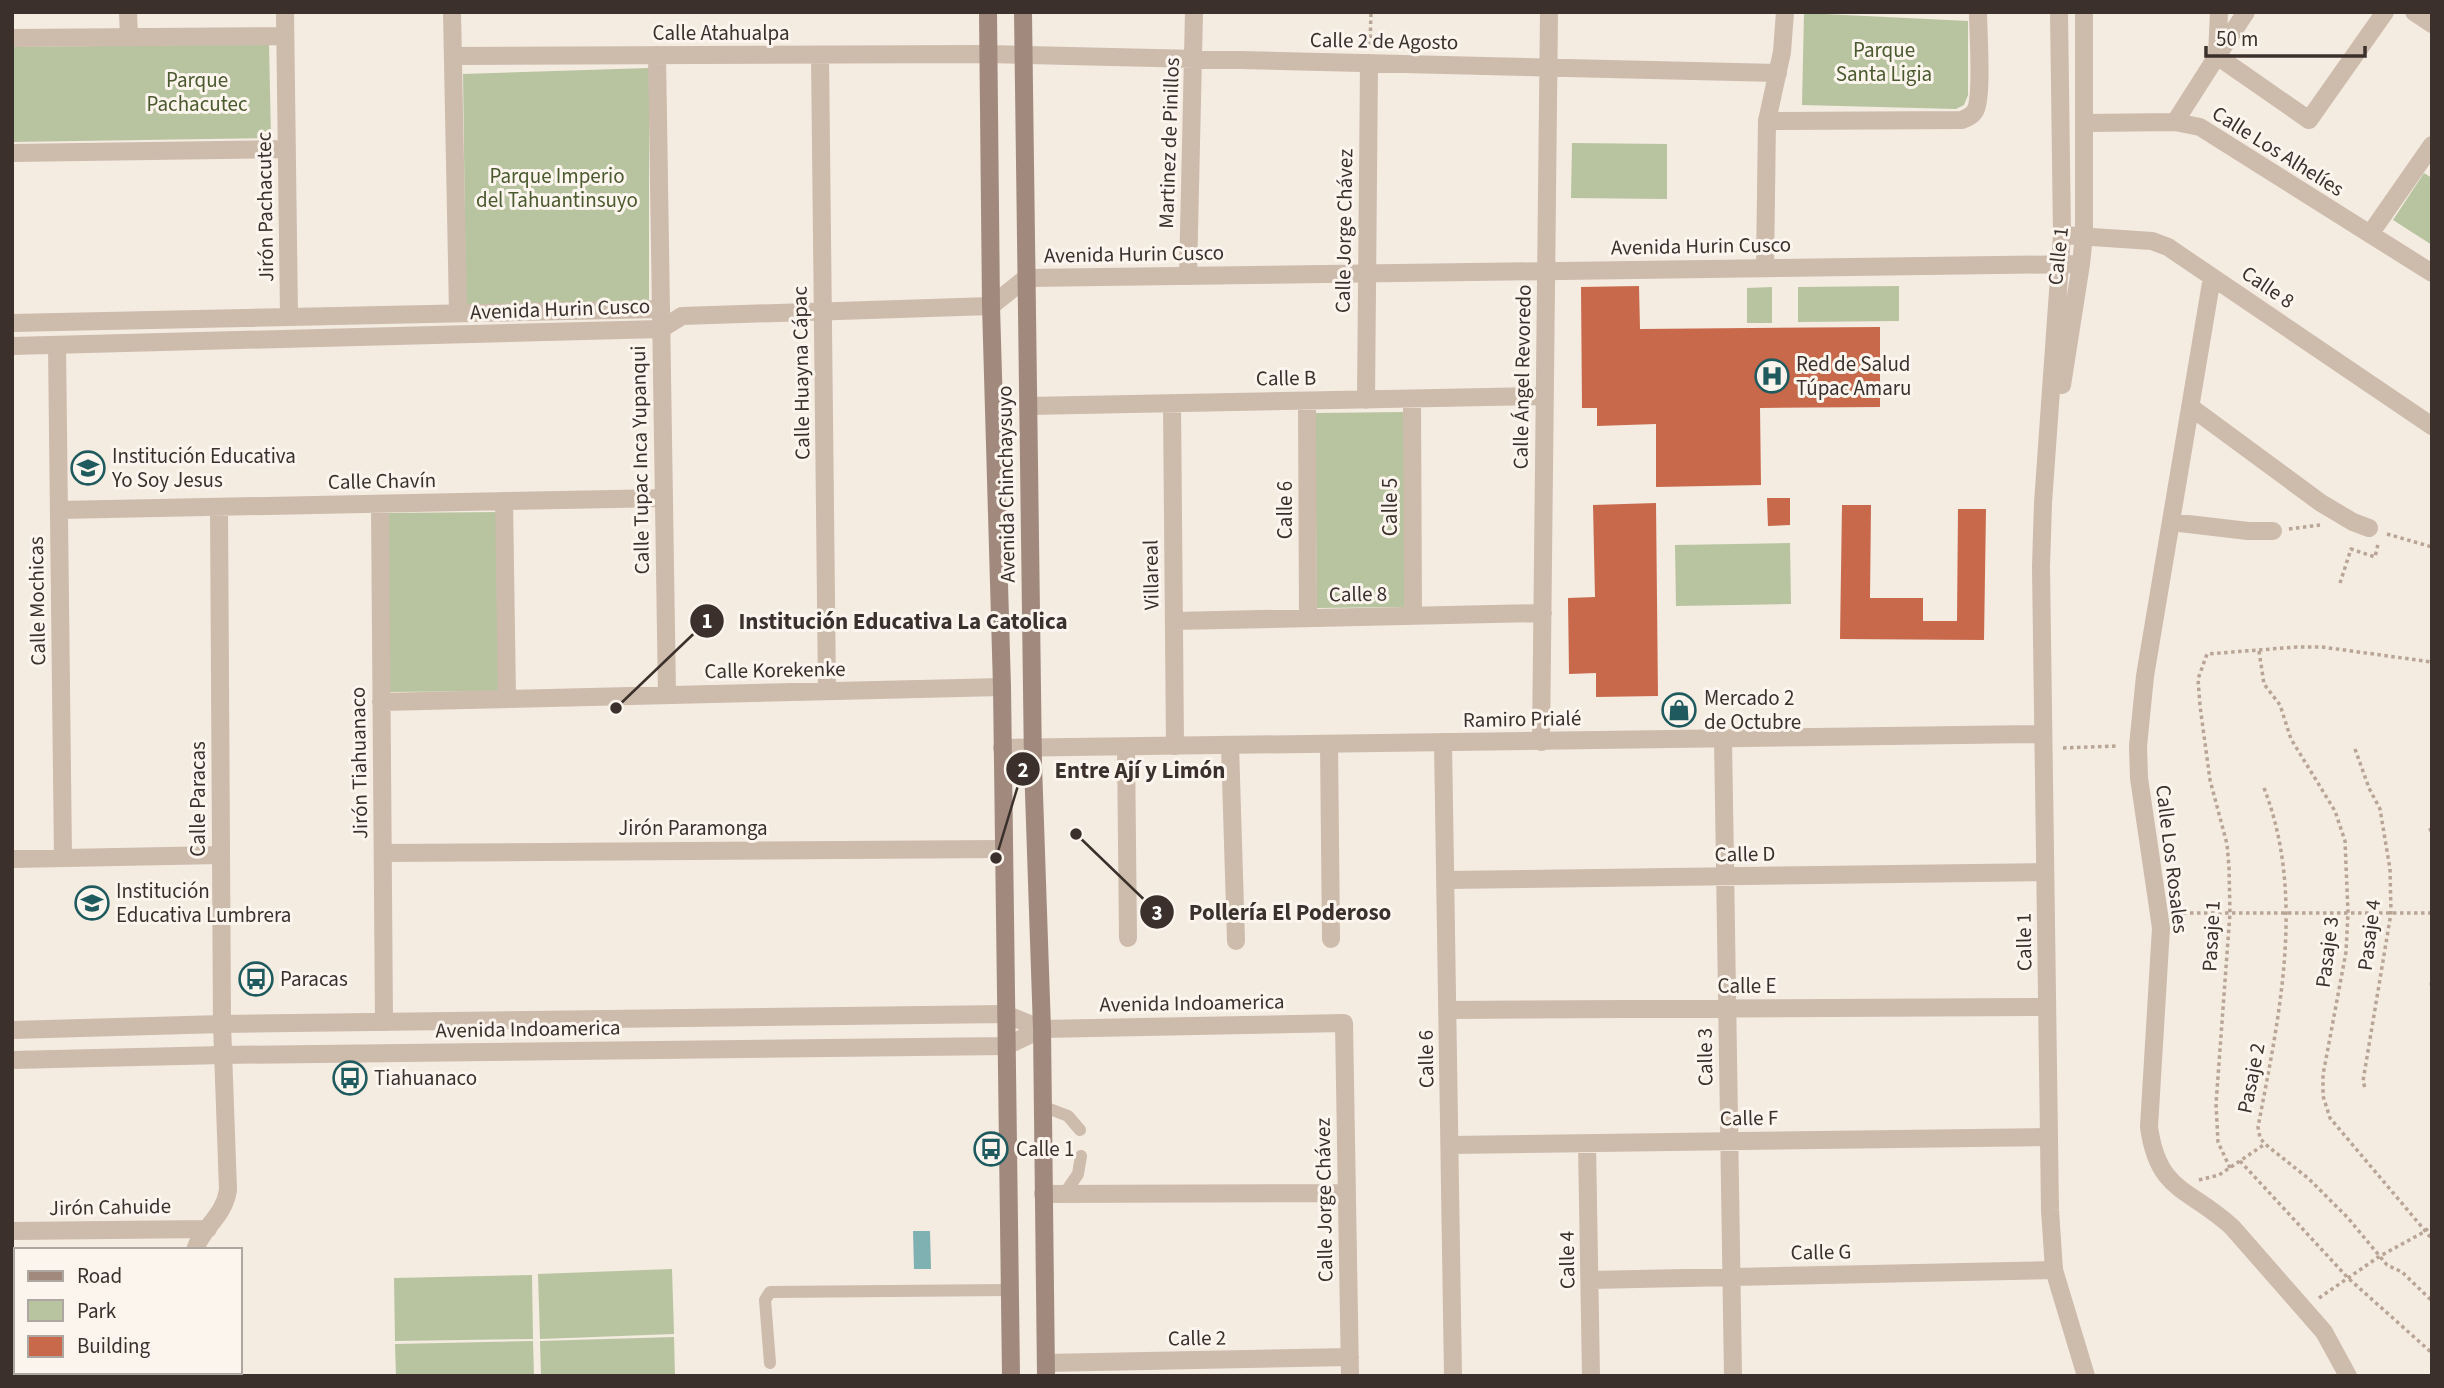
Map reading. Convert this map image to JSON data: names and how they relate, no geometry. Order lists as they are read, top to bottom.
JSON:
{
  "streets": {
    "main road": ["Avenida Chinchaysuyo"],
    "street": [
      "Calle Atahualpa",
      "Calle 2 de Agosto",
      "Martinez de Pinillos",
      "Calle Los Alhelíes",
      "Jirón Pachacutec",
      "Calle Jorge Chávez",
      "Avenida Hurin Cusco",
      "Calle 1",
      "Calle 8",
      "Calle Huayna Cápac",
      "Calle Ángel Revoredo",
      "Calle B",
      "Calle Tupac Inca Yupanqui",
      "Calle Chavín",
      "Calle 5",
      "Calle 6",
      "Villareal",
      "Calle Mochicas",
      "Calle Korekenke",
      "Ramiro Prialé",
      "Jirón Tiahuanaco",
      "Calle Paracas",
      "Jirón Paramonga",
      "Calle D",
      "Calle Los Rosales",
      "Calle E",
      "Avenida Indoamerica",
      "Calle 3",
      "Calle F",
      "Jirón Cahuide",
      "Calle G",
      "Calle 4",
      "Calle 2"
    ],
    "path": [
      "Pasaje 4",
      "Pasaje 1",
      "Pasaje 3",
      "Pasaje 2"
    ]
  },
  "crossings": [
    ["Calle Atahualpa", "Calle 2 de Agosto"],
    ["Calle Atahualpa", "Calle Huayna Cápac"],
    ["Calle Atahualpa", "Calle Tupac Inca Yupanqui"],
    ["Calle Atahualpa", "Avenida Chinchaysuyo"],
    ["Calle 2 de Agosto", "Martinez de Pinillos"],
    ["Calle 2 de Agosto", "Calle Jorge Chávez"],
    ["Calle 2 de Agosto", "Calle Ángel Revoredo"],
    ["Calle 2 de Agosto", "Avenida Chinchaysuyo"],
    ["Martinez de Pinillos", "Avenida Hurin Cusco"],
    ["Calle Los Alhelíes", "Calle 1"],
    ["Jirón Pachacutec", "Avenida Hurin Cusco"],
    ["Calle Jorge Chávez", "Avenida Hurin Cusco"],
    ["Calle Jorge Chávez", "Calle B"],
    ["Calle Jorge Chávez", "Avenida Indoamerica"],
    ["Calle Jorge Chávez", "Calle 2"],
    ["Avenida Hurin Cusco", "Calle 1"],
    ["Avenida Hurin Cusco", "Calle Huayna Cápac"],
    ["Avenida Hurin Cusco", "Calle Ángel Revoredo"],
    ["Avenida Hurin Cusco", "Calle Tupac Inca Yupanqui"],
    ["Avenida Hurin Cusco", "Avenida Chinchaysuyo"],
    ["Avenida Hurin Cusco", "Calle Mochicas"],
    ["Calle 1", "Calle 8"],
    ["Calle 1", "Ramiro Prialé"],
    ["Calle 1", "Calle D"],
    ["Calle 1", "Calle E"],
    ["Calle 1", "Calle F"],
    ["Calle 1", "Calle G"],
    ["Calle 8", "Calle Ángel Revoredo"],
    ["Calle 8", "Calle 5"],
    ["Calle 8", "Calle 6"],
    ["Calle 8", "Villareal"],
    ["Calle 8", "Calle Los Rosales"],
    ["Calle Huayna Cápac", "Calle Korekenke"],
    ["Calle Ángel Revoredo", "Calle B"],
    ["Calle Ángel Revoredo", "Ramiro Prialé"],
    ["Calle B", "Avenida Chinchaysuyo"],
    ["Calle B", "Calle 5"],
    ["Calle B", "Calle 6"],
    ["Calle B", "Villareal"],
    ["Calle Tupac Inca Yupanqui", "Calle Chavín"],
    ["Calle Tupac Inca Yupanqui", "Calle Korekenke"],
    ["Calle Chavín", "Calle Mochicas"],
    ["Calle Chavín", "Jirón Tiahuanaco"],
    ["Calle Chavín", "Calle Paracas"],
    ["Avenida Chinchaysuyo", "Calle Korekenke"],
    ["Avenida Chinchaysuyo", "Ramiro Prialé"],
    ["Avenida Chinchaysuyo", "Jirón Paramonga"],
    ["Avenida Chinchaysuyo", "Avenida Indoamerica"],
    ["Avenida Chinchaysuyo", "Calle 2"],
    ["Calle 6", "Ramiro Prialé"],
    ["Calle 6", "Calle D"],
    ["Calle 6", "Calle E"],
    ["Calle 6", "Calle F"],
    ["Villareal", "Ramiro Prialé"],
    ["Calle Korekenke", "Jirón Tiahuanaco"],
    ["Ramiro Prialé", "Calle 3"],
    ["Jirón Tiahuanaco", "Jirón Paramonga"],
    ["Jirón Tiahuanaco", "Avenida Indoamerica"],
    ["Calle Paracas", "Avenida Indoamerica"],
    ["Calle Paracas", "Jirón Cahuide"],
    ["Calle D", "Calle 3"],
    ["Pasaje 1", "Pasaje 3"],
    ["Calle E", "Calle 3"],
    ["Calle 3", "Calle F"],
    ["Calle 3", "Calle G"],
    ["Calle F", "Calle 4"],
    ["Calle G", "Calle 4"]
  ],
  "parks": ["Parque Santa Ligia", "Parque Pachacutec", "Parque Imperio del Tahuantinsuyo"],
  "places": {
    "hospital": ["Red de Salud Túpac Amaru"],
    "school or university": ["Institución Educativa Yo Soy Jesus", "Institución Educativa Lumbrera"],
    "other": ["Institución Educativa La Catolica", "Pollería El Poderoso", "Entre Ají y Limón"],
    "shop": ["Mercado 2 de Octubre"],
    "bus stop": ["Paracas", "Tiahuanaco", "Calle 1"]
  },
  "legend": ["Road", "Park", "Building"],
  "scale_bar": "50 m"
}
